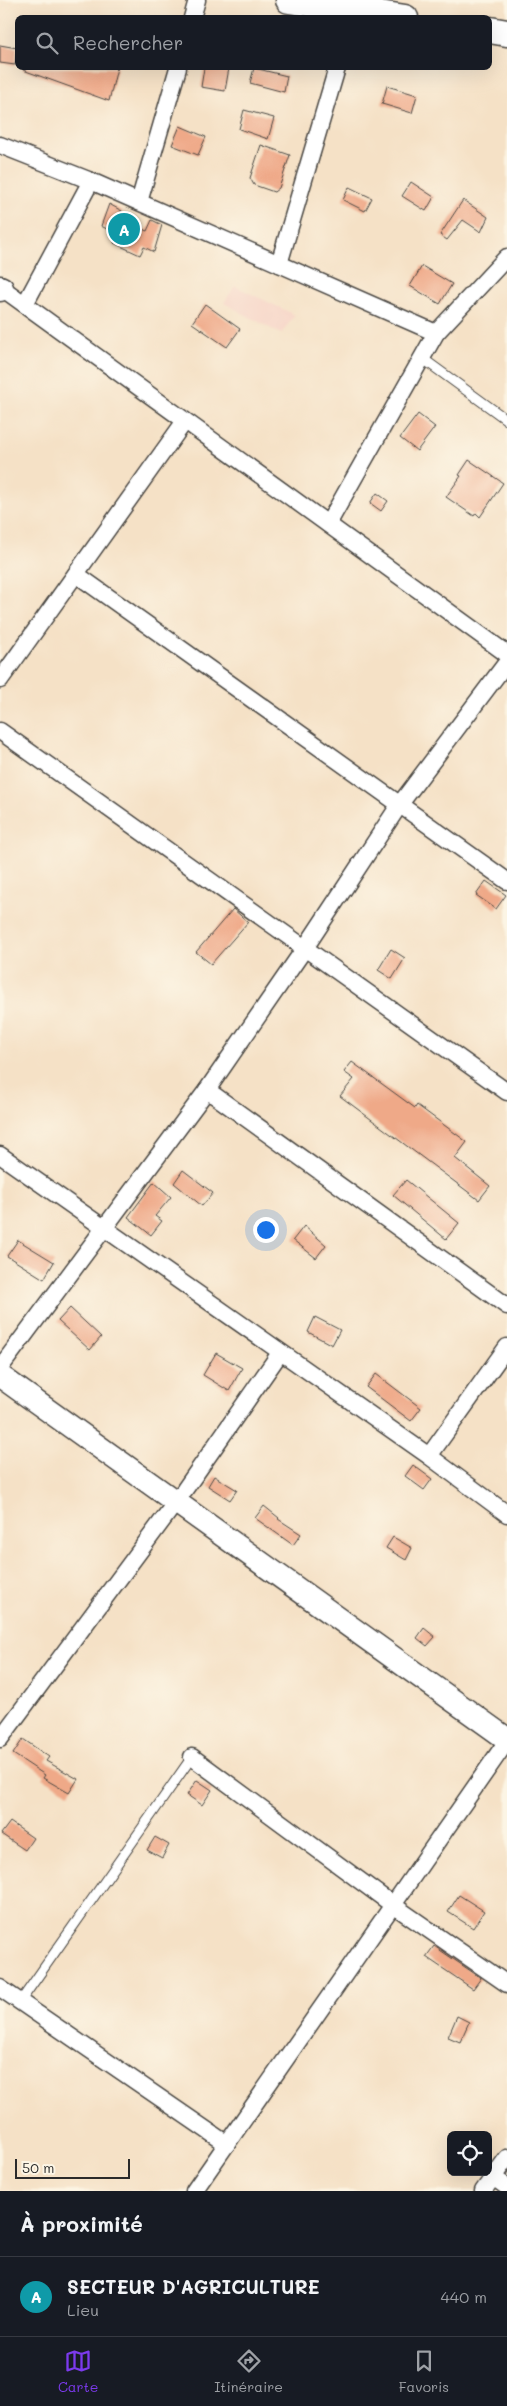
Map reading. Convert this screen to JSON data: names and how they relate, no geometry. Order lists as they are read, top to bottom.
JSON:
{
  "scale_bar": "50 m",
  "page": {
    "search": "Rechercher",
    "pins": "A",
    "scale": "50 m",
    "heading": "À proximité",
    "list": [
      {
        "mark": "A",
        "name": "SECTEUR D'AGRICULTURE",
        "note": "Lieu",
        "value": "440 m"
      }
    ],
    "nav": ["Carte", "Itinéraire", "Favoris"]
  }
}
